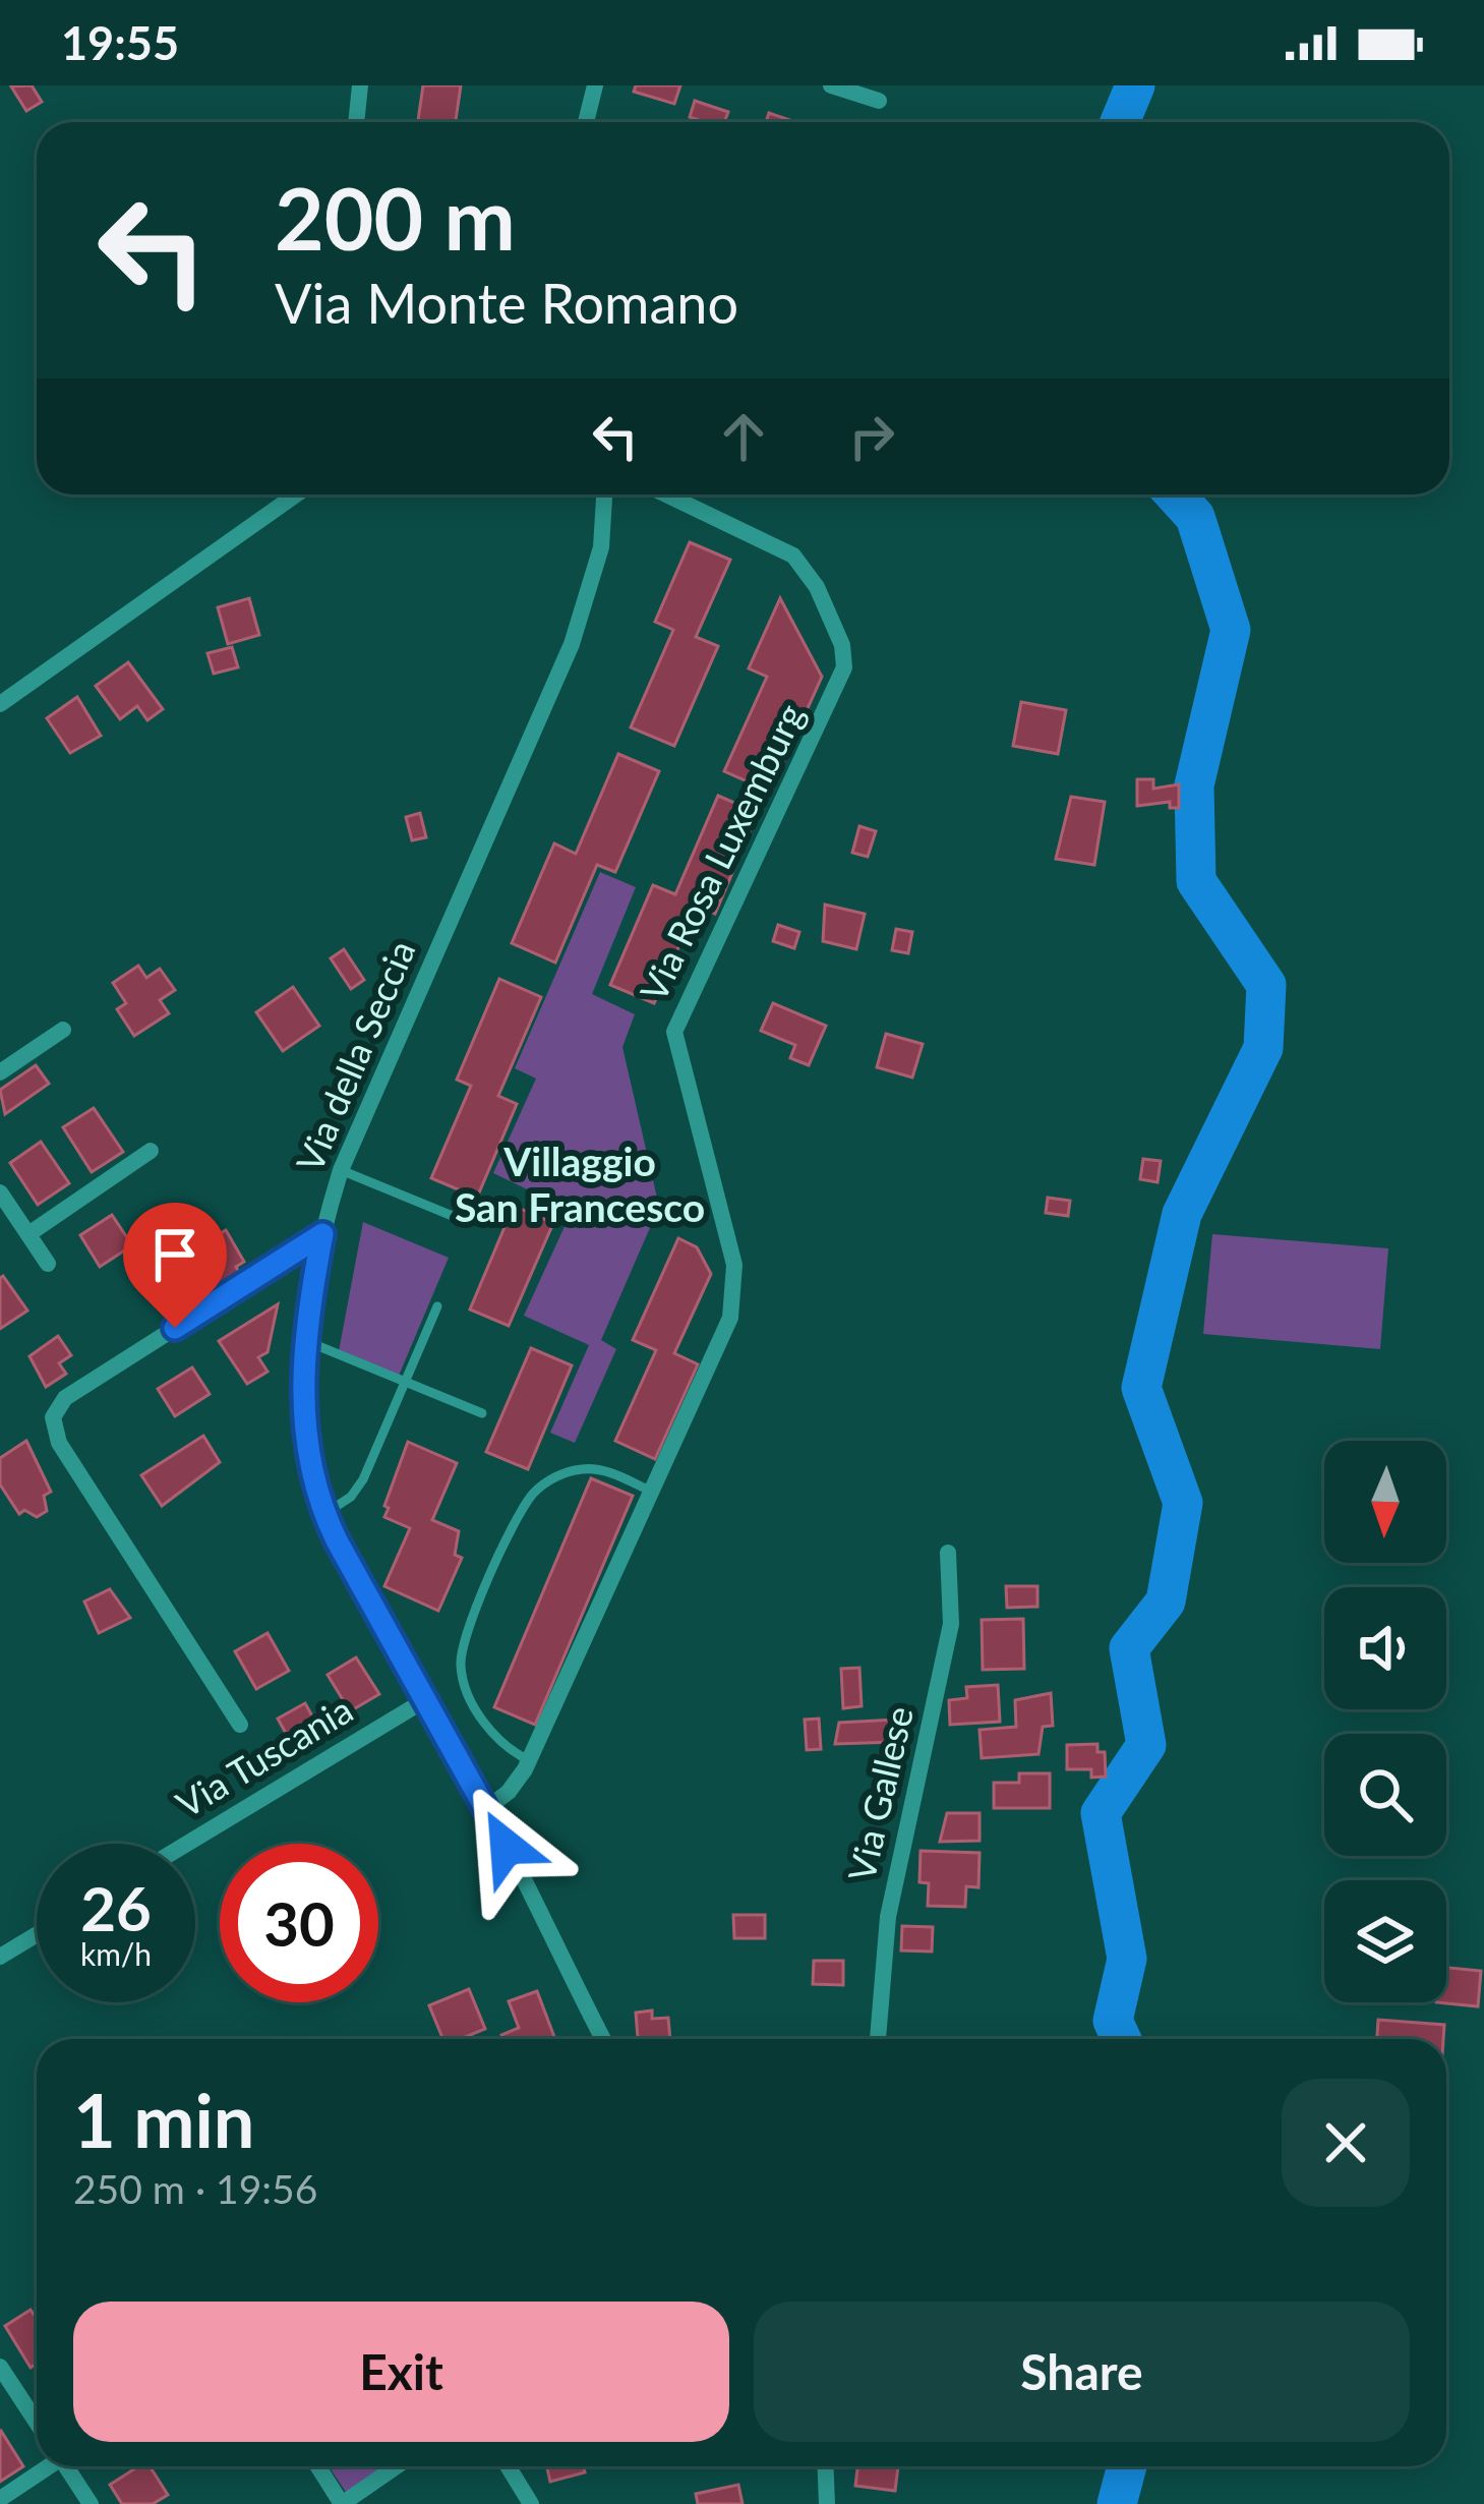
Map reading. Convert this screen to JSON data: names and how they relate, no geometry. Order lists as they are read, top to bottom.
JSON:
{
  "streets": {
    "street": [
      "Via Rosa Luxemburg",
      "Via della Seccia",
      "Via Tuscania",
      "Via Gallese"
    ]
  },
  "crossings": [
    ["Via Rosa Luxemburg", "Via della Seccia"],
    ["Via della Seccia", "Via Tuscania"]
  ],
  "districts": ["Villaggio San Francesco"],
  "north": "bottom",
  "page": {
    "status": "19:55",
    "turn": ["200 m", "Via Monte Romano"],
    "speed": "26 km/h",
    "limit": "30",
    "heading": ["1 min", "250 m · 19:56"],
    "buttons": ["Exit", "Share"]
  }
}
